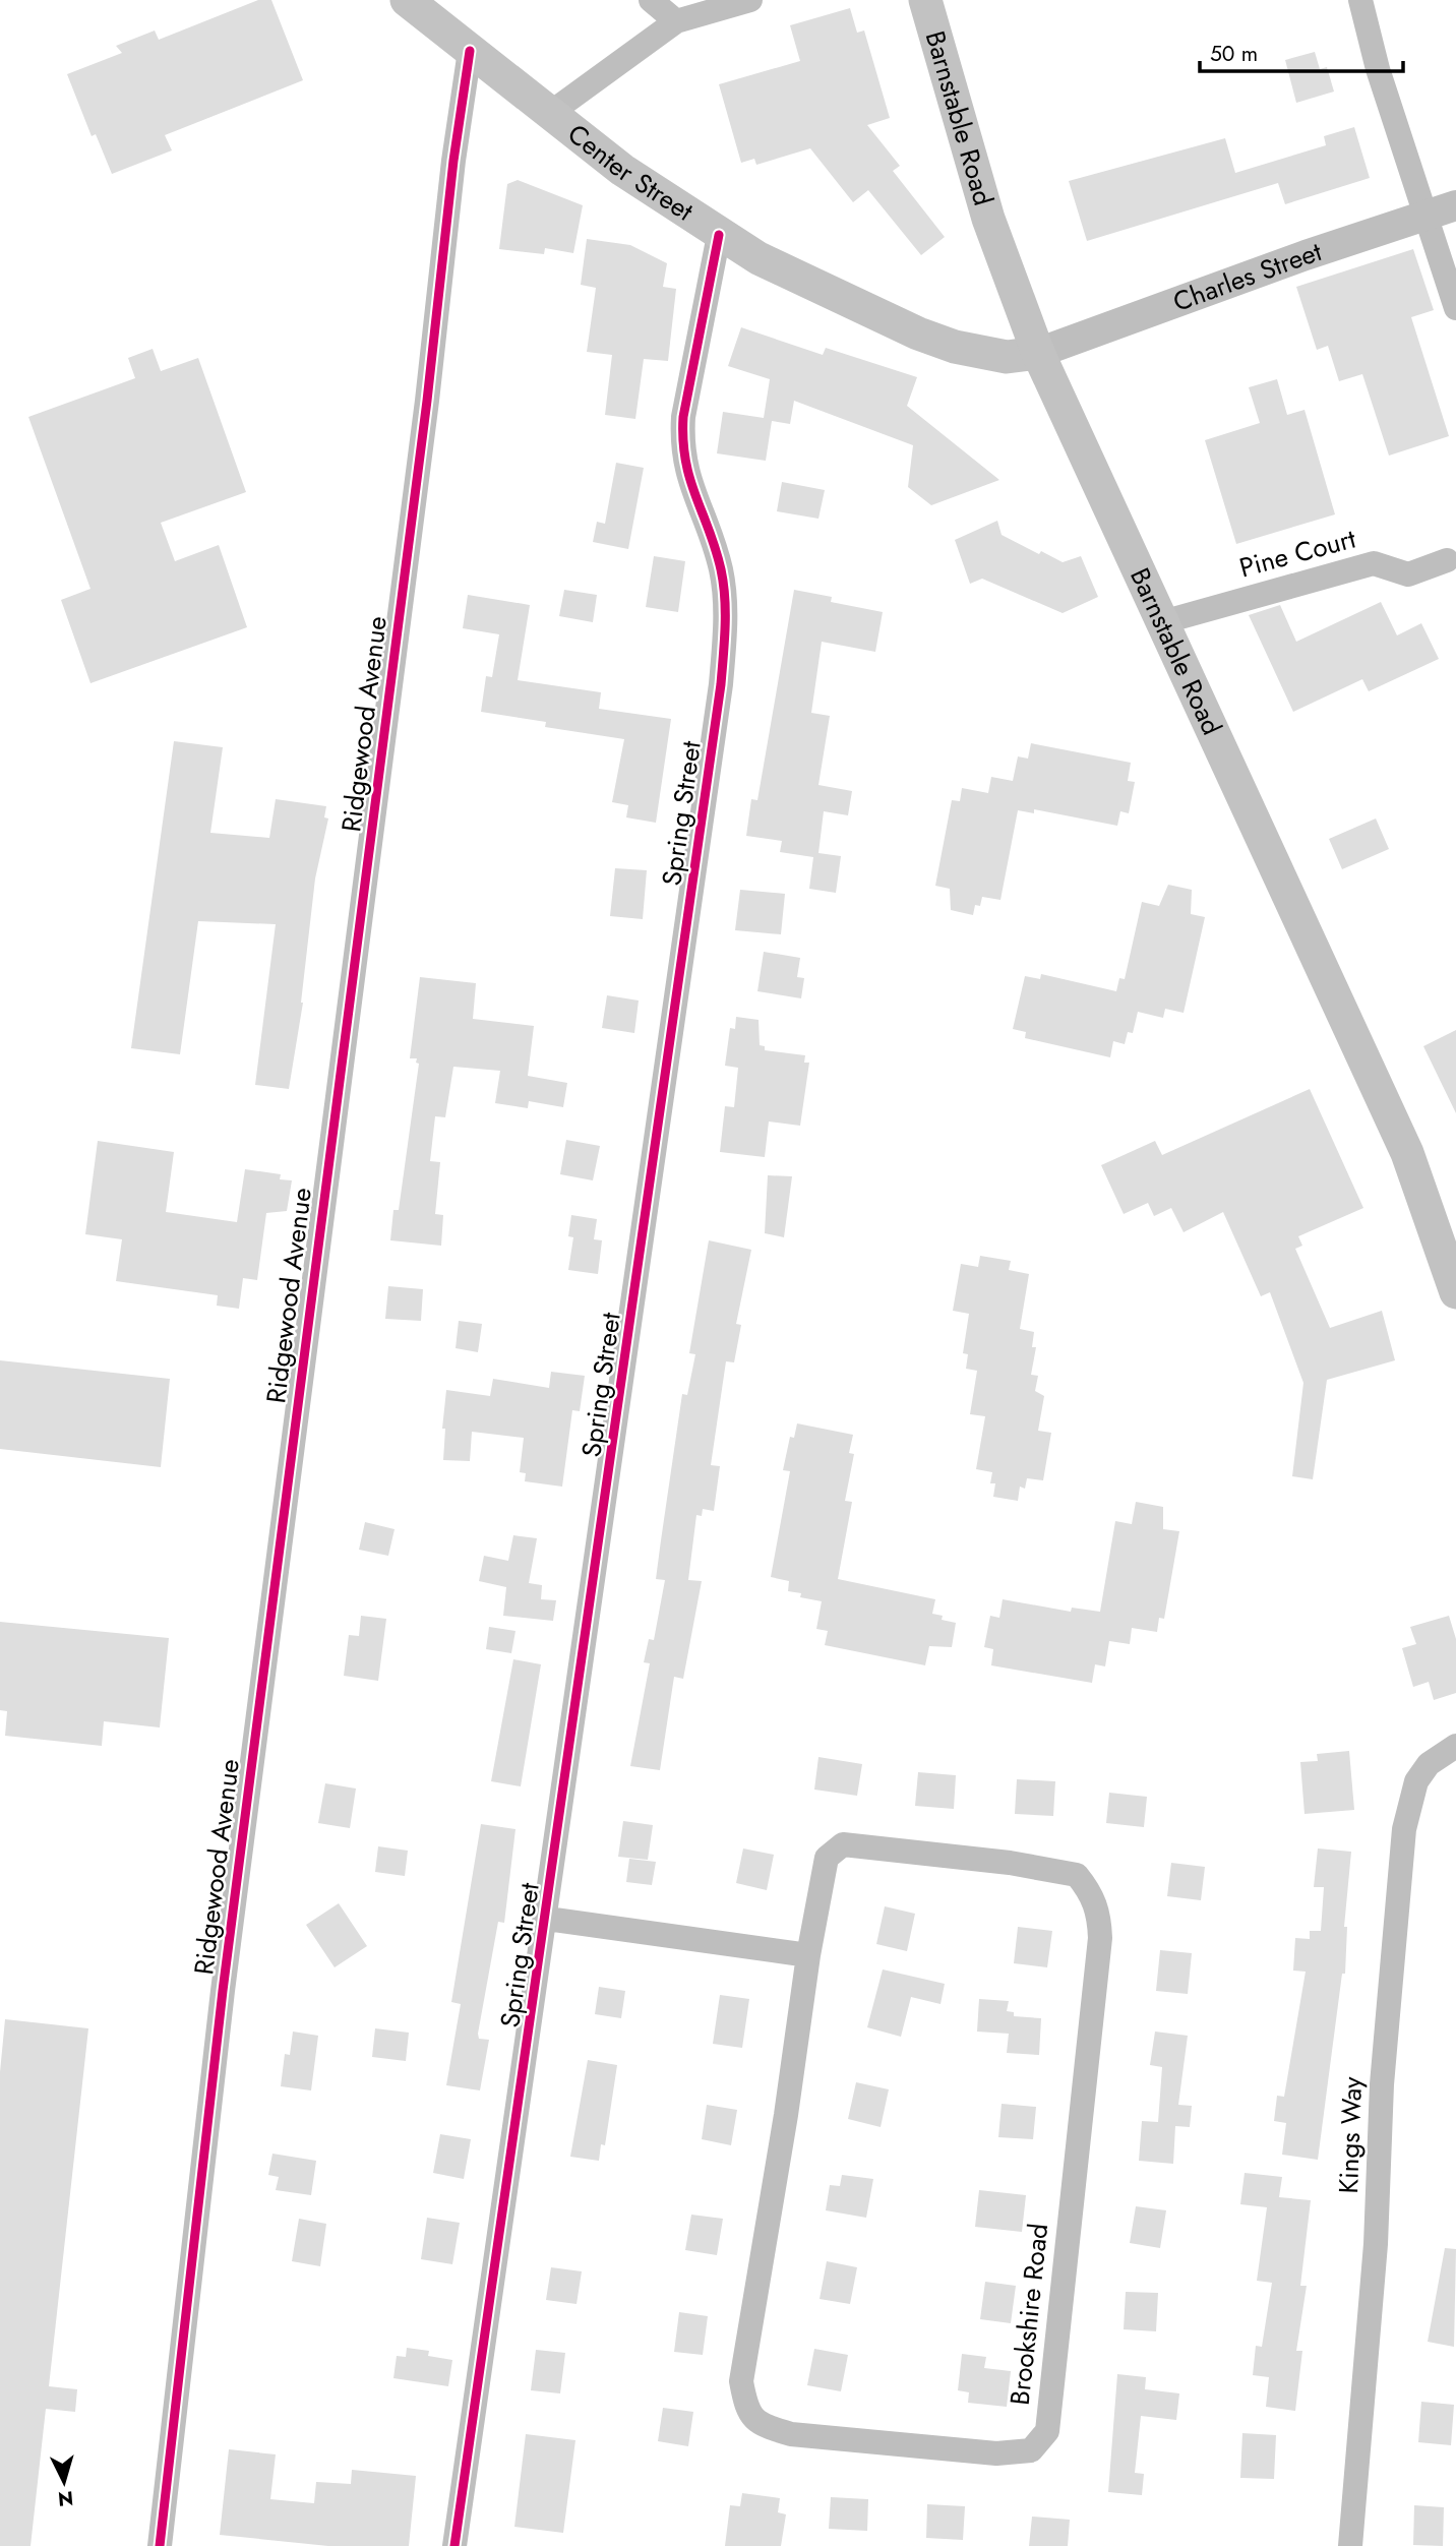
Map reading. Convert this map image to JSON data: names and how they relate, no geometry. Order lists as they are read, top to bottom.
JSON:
{
  "streets": {
    "main road": ["Barnstable Road", "Center Street"],
    "street": [
      "Charles Street",
      "Pine Court",
      "Ridgewood Avenue",
      "Spring Street",
      "Kings Way",
      "Brookshire Road"
    ]
  },
  "crossings": [
    ["Barnstable Road", "Center Street"],
    ["Barnstable Road", "Charles Street"],
    ["Barnstable Road", "Pine Court"],
    ["Center Street", "Charles Street"],
    ["Center Street", "Ridgewood Avenue"],
    ["Center Street", "Spring Street"]
  ],
  "scale_bar": "50 m",
  "north": "bottom"
}
